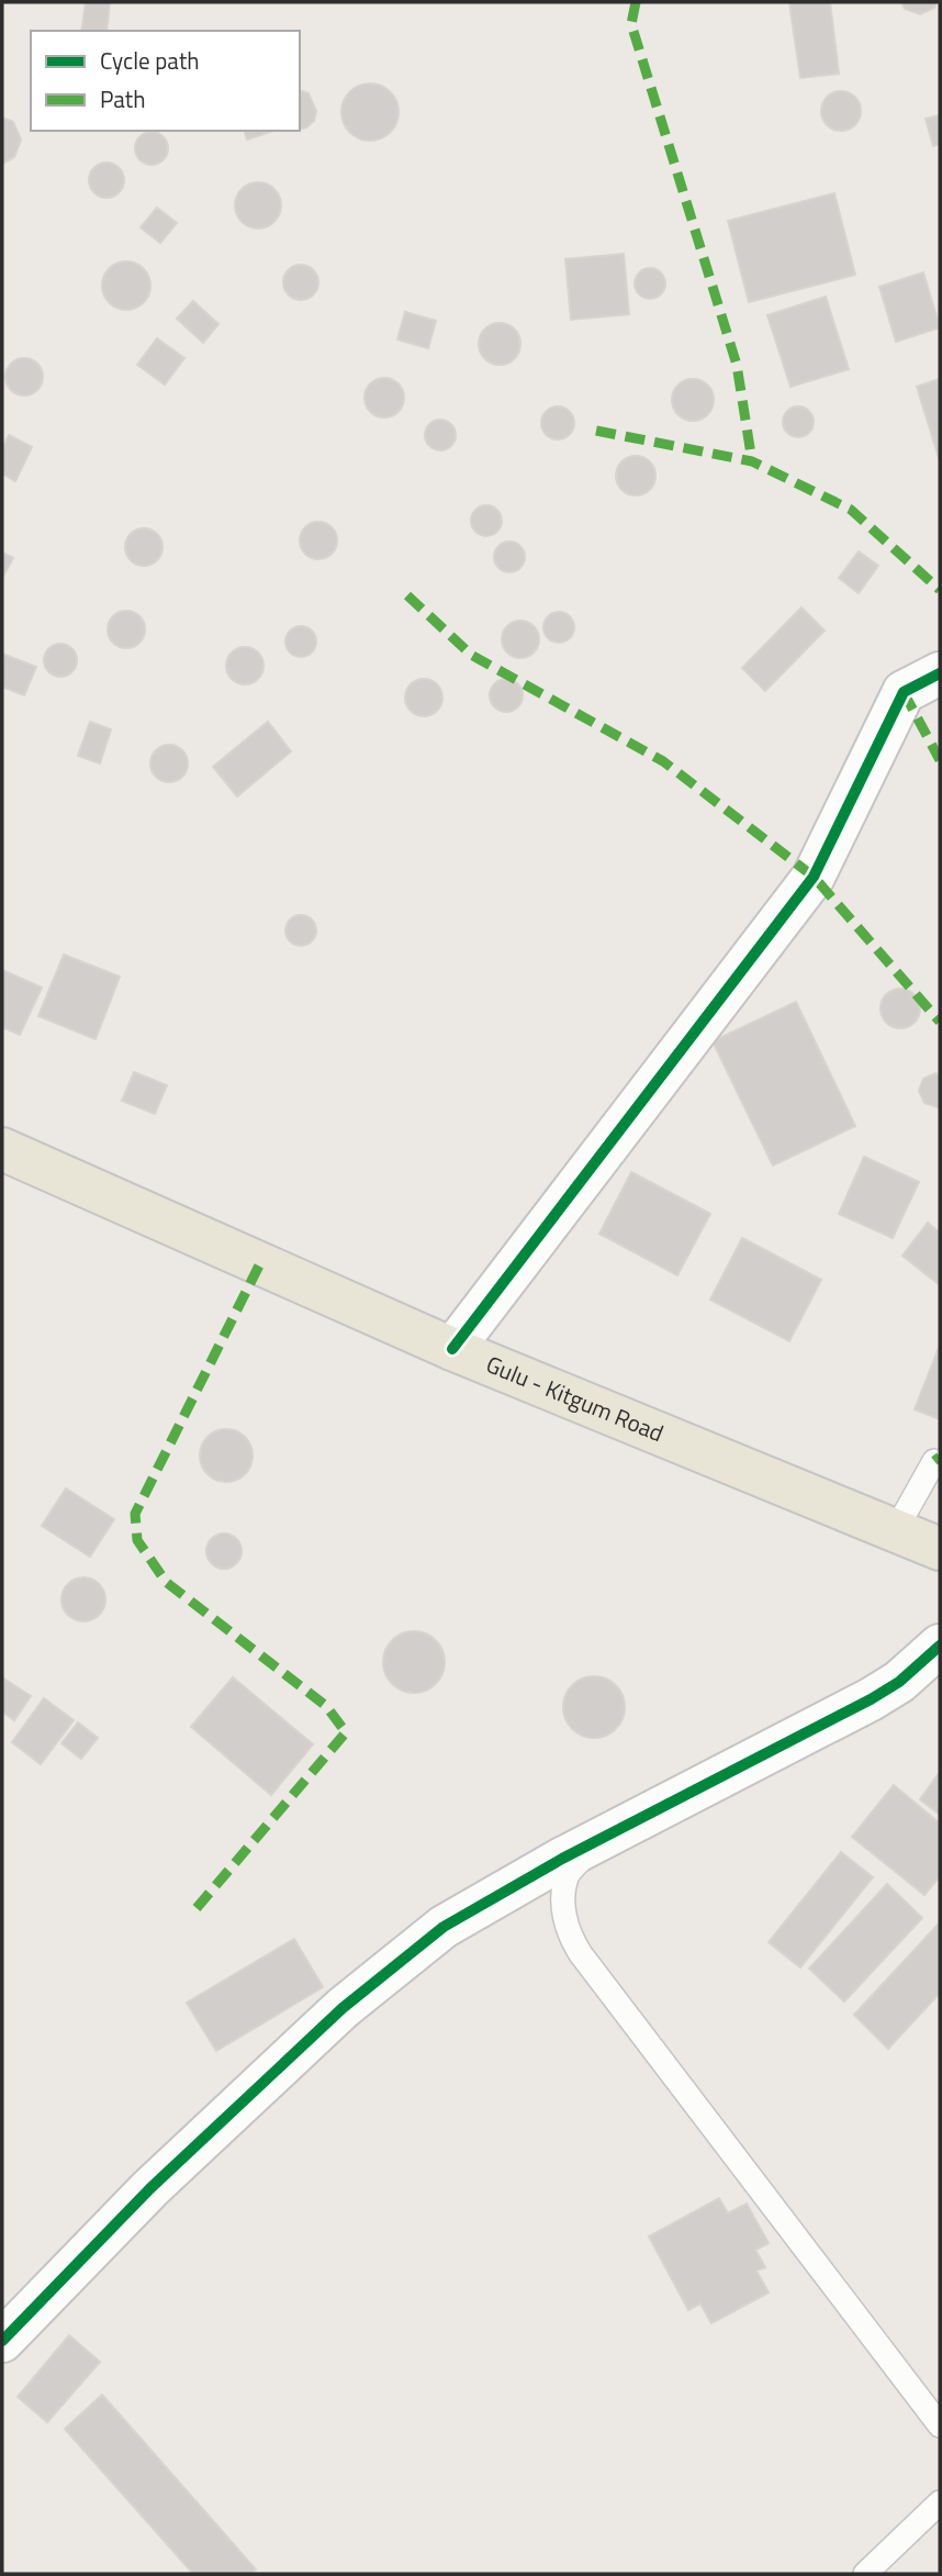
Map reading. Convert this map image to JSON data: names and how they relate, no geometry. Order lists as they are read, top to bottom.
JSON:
{
  "streets": {
    "main road": ["Gulu - Kitgum Road"]
  },
  "legend": ["Cycle path", "Path"]
}
